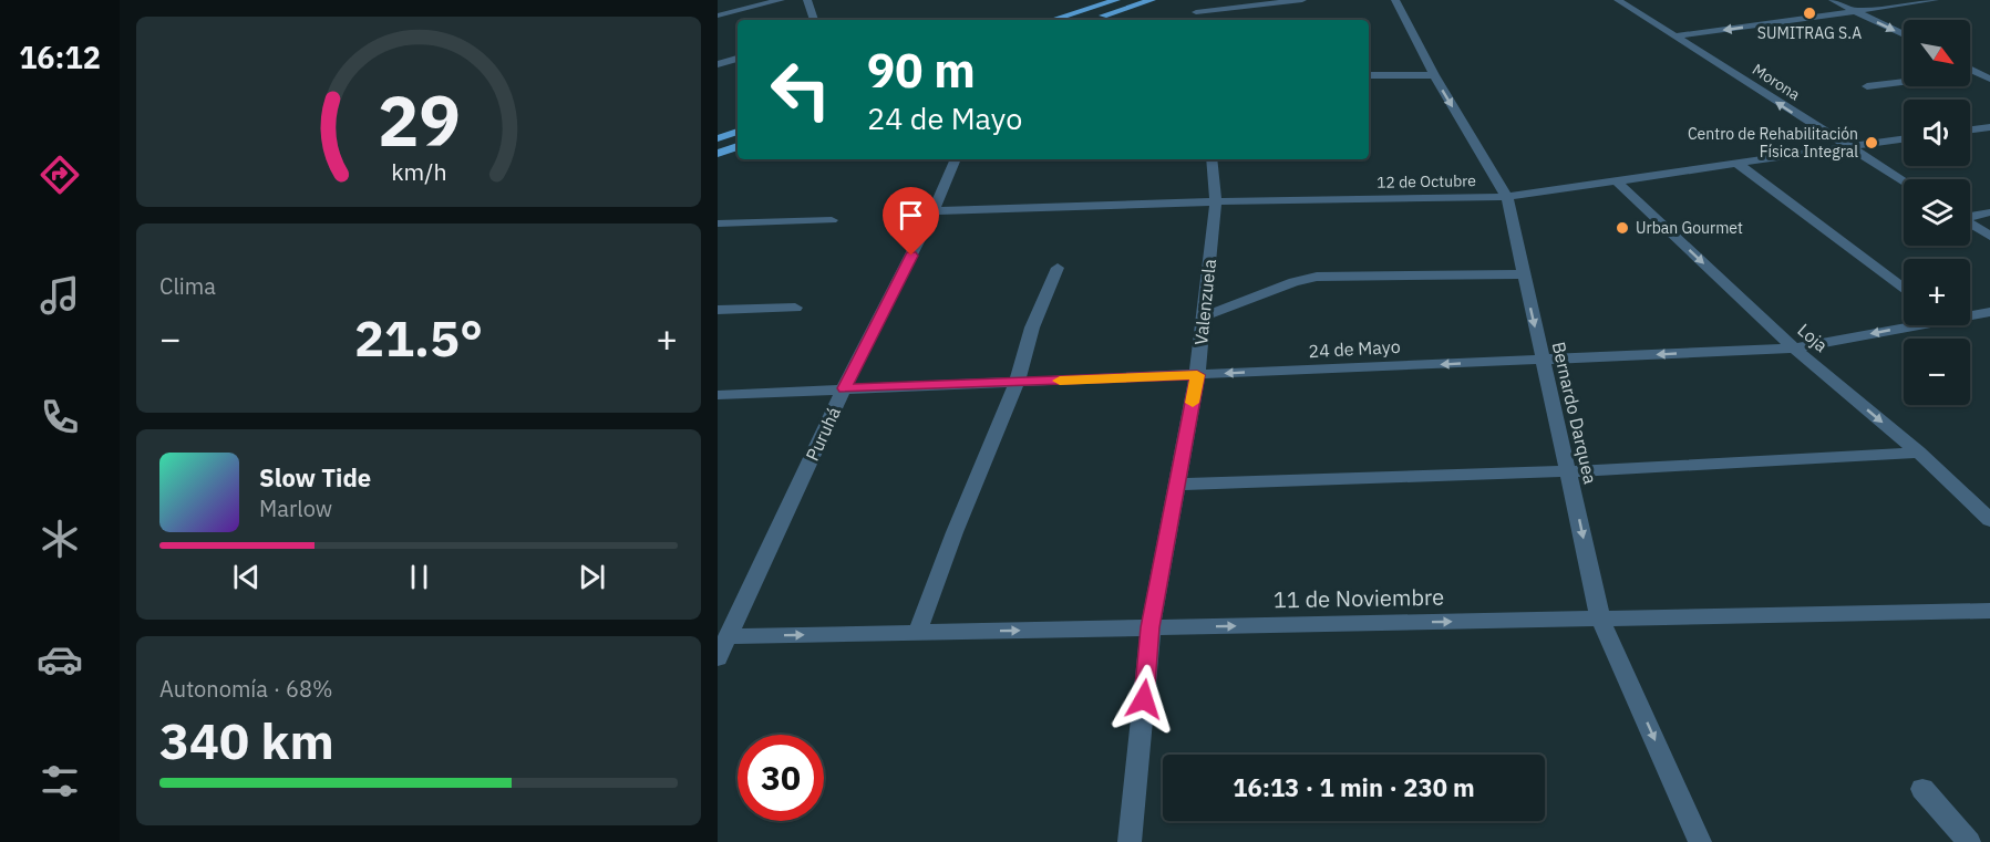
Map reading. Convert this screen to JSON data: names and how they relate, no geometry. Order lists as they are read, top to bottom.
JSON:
{
  "streets": {
    "street": [
      "Morona",
      "12 de Octubre",
      "Valenzuela",
      "Loja",
      "24 de Mayo",
      "Bernardo Darquea",
      "Puruhá",
      "11 de Noviembre"
    ]
  },
  "crossings": [
    ["Morona", "12 de Octubre"],
    ["12 de Octubre", "Valenzuela"],
    ["12 de Octubre", "Loja"],
    ["12 de Octubre", "Bernardo Darquea"],
    ["12 de Octubre", "Puruhá"],
    ["Valenzuela", "24 de Mayo"],
    ["Valenzuela", "11 de Noviembre"],
    ["Loja", "24 de Mayo"],
    ["24 de Mayo", "Bernardo Darquea"],
    ["24 de Mayo", "Puruhá"],
    ["Bernardo Darquea", "11 de Noviembre"],
    ["Puruhá", "11 de Noviembre"]
  ],
  "one_way": ["Bernardo Darquea"],
  "places": ["SUMITRAG S.A", "Centro de Rehabilitación Física Integral", "Urban Gourmet"],
  "north": "bottom right",
  "page": {
    "tabs": "16:12",
    "map_buttons": ["+", "−"],
    "turn": ["90 m", "24 de Mayo"],
    "tile": [
      "Clima",
      ["Autonomía · 68%", "340 km"]
    ],
    "heat": ["−", "21.5°", "+"],
    "song": ["Slow Tide", "Marlow"],
    "limit": "30",
    "trip": "16:13 · 1 min · 230 m",
    "gauge": ["29", "km/h"]
  }
}
